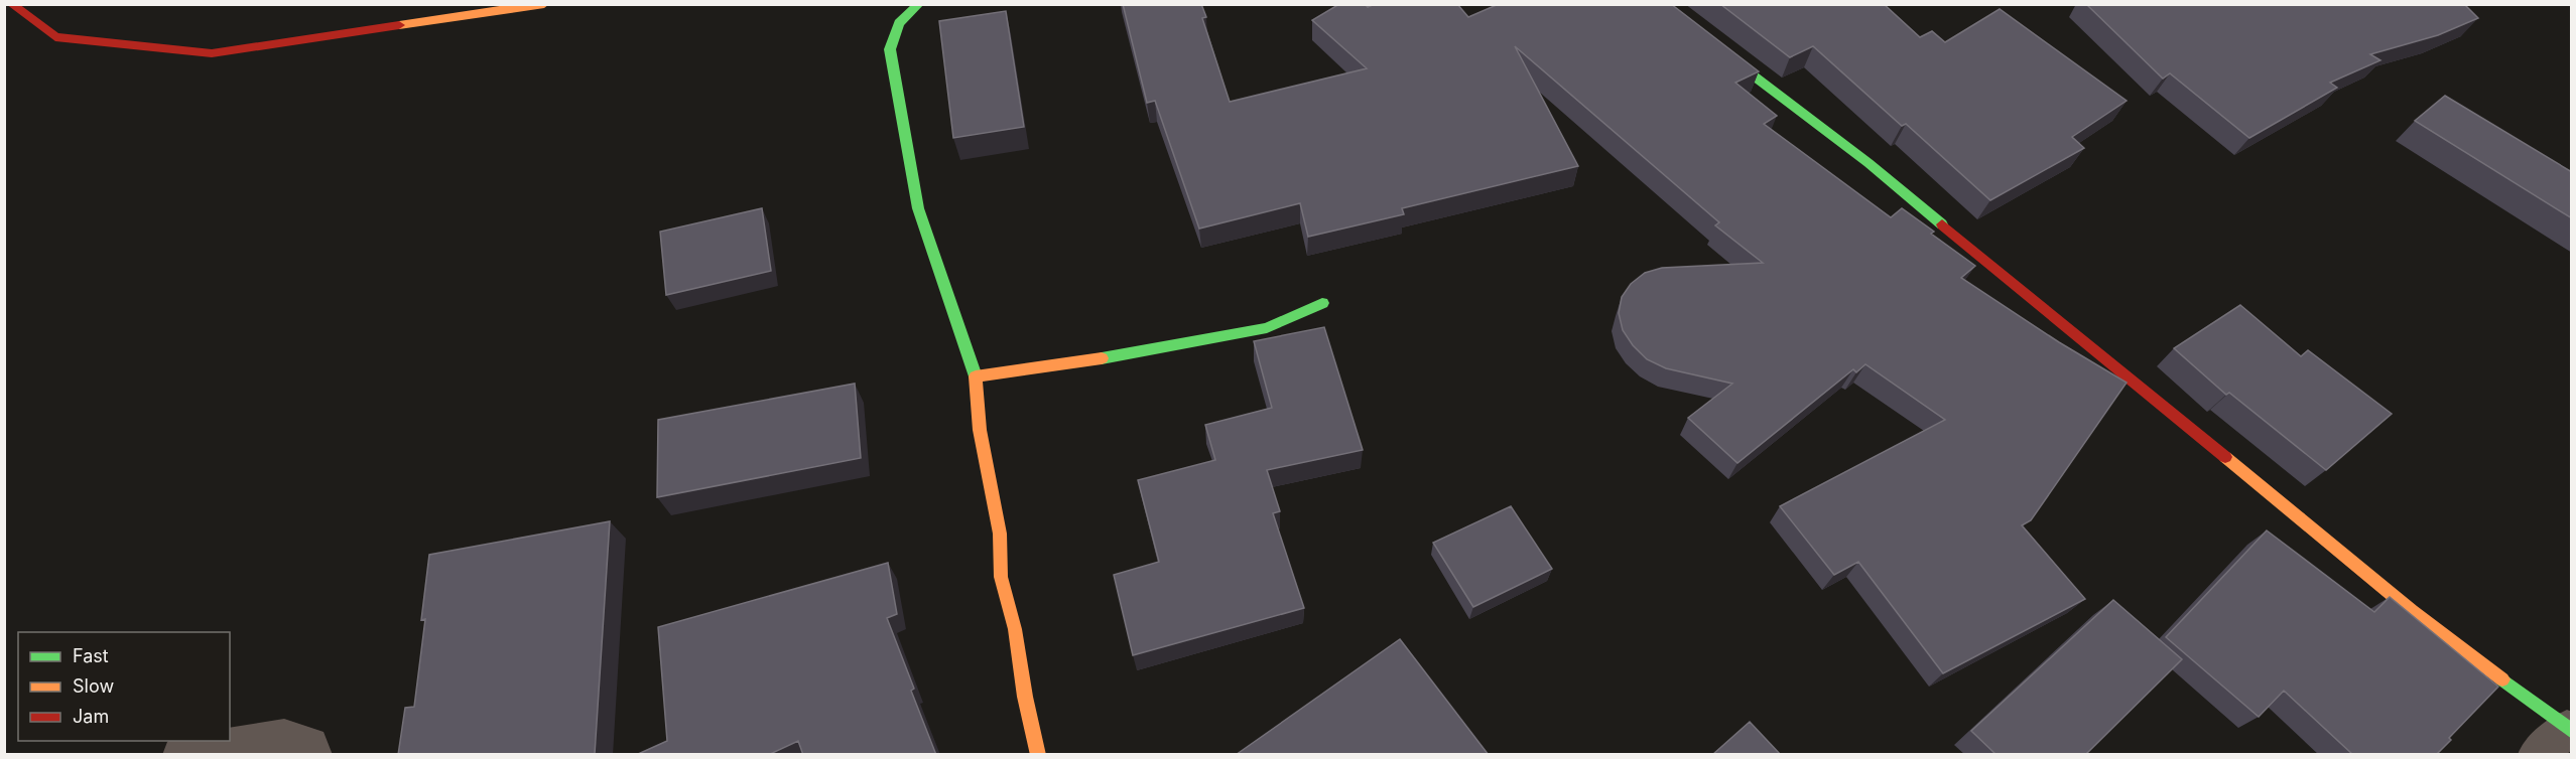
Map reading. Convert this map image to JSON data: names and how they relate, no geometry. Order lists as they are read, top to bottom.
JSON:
{
  "legend": ["Fast", "Slow", "Jam"]
}
